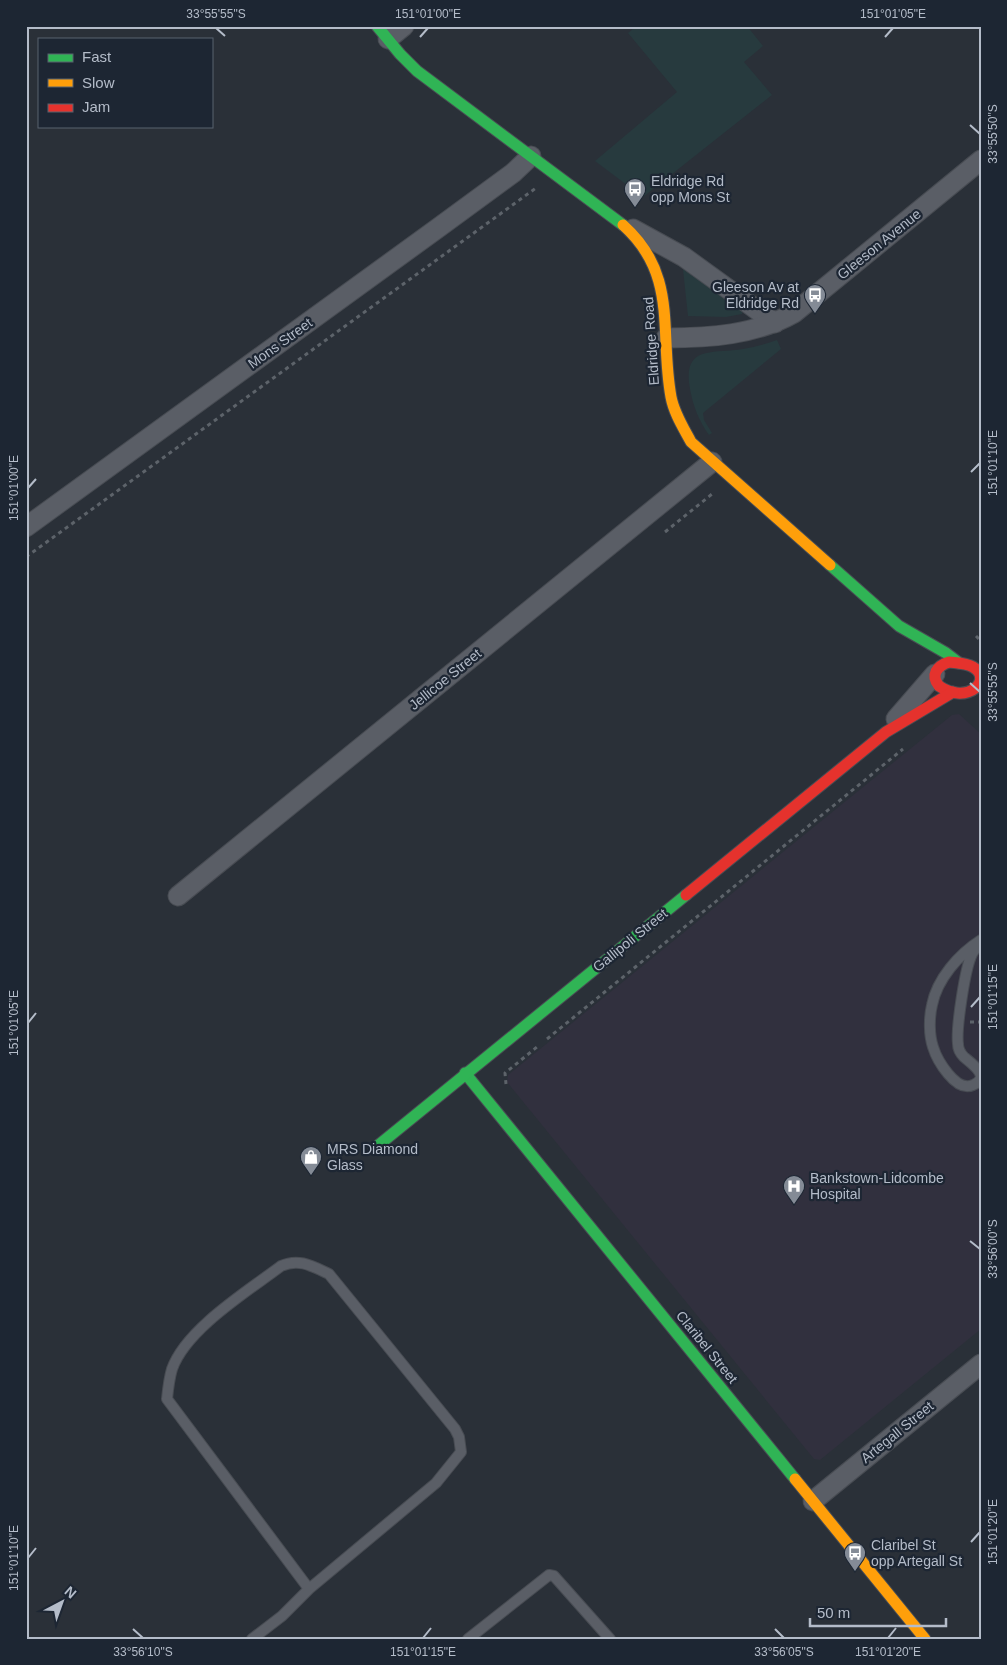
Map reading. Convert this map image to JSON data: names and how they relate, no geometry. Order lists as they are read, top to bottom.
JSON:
{
  "streets": {
    "street": [
      "Gleeson Avenue",
      "Eldridge Road",
      "Mons Street",
      "Jellicoe Street",
      "Gallipoli Street",
      "Claribel Street",
      "Artegall Street"
    ]
  },
  "crossings": [
    ["Gleeson Avenue", "Eldridge Road"],
    ["Eldridge Road", "Mons Street"],
    ["Eldridge Road", "Jellicoe Street"],
    ["Eldridge Road", "Gallipoli Street"],
    ["Gallipoli Street", "Claribel Street"],
    ["Claribel Street", "Artegall Street"]
  ],
  "places": {
    "bus stop": ["Eldridge Rd opp Mons St", "Gleeson Av at Eldridge Rd", "Claribel St opp Artegall St"],
    "shop": ["MRS Diamond Glass"],
    "hospital": ["Bankstown-Lidcombe Hospital"]
  },
  "legend": ["Fast", "Slow", "Jam"],
  "scale_bar": "50 m",
  "north": "top right",
  "coordinates": [
    "33°55'55\"S",
    "151°01'00\"E",
    "151°01'05\"E",
    "33°55'50\"S",
    "151°01'10\"E",
    "151°01'15\"E",
    "33°56'00\"S",
    "151°01'20\"E",
    "33°56'10\"S",
    "33°56'05\"S"
  ]
}
